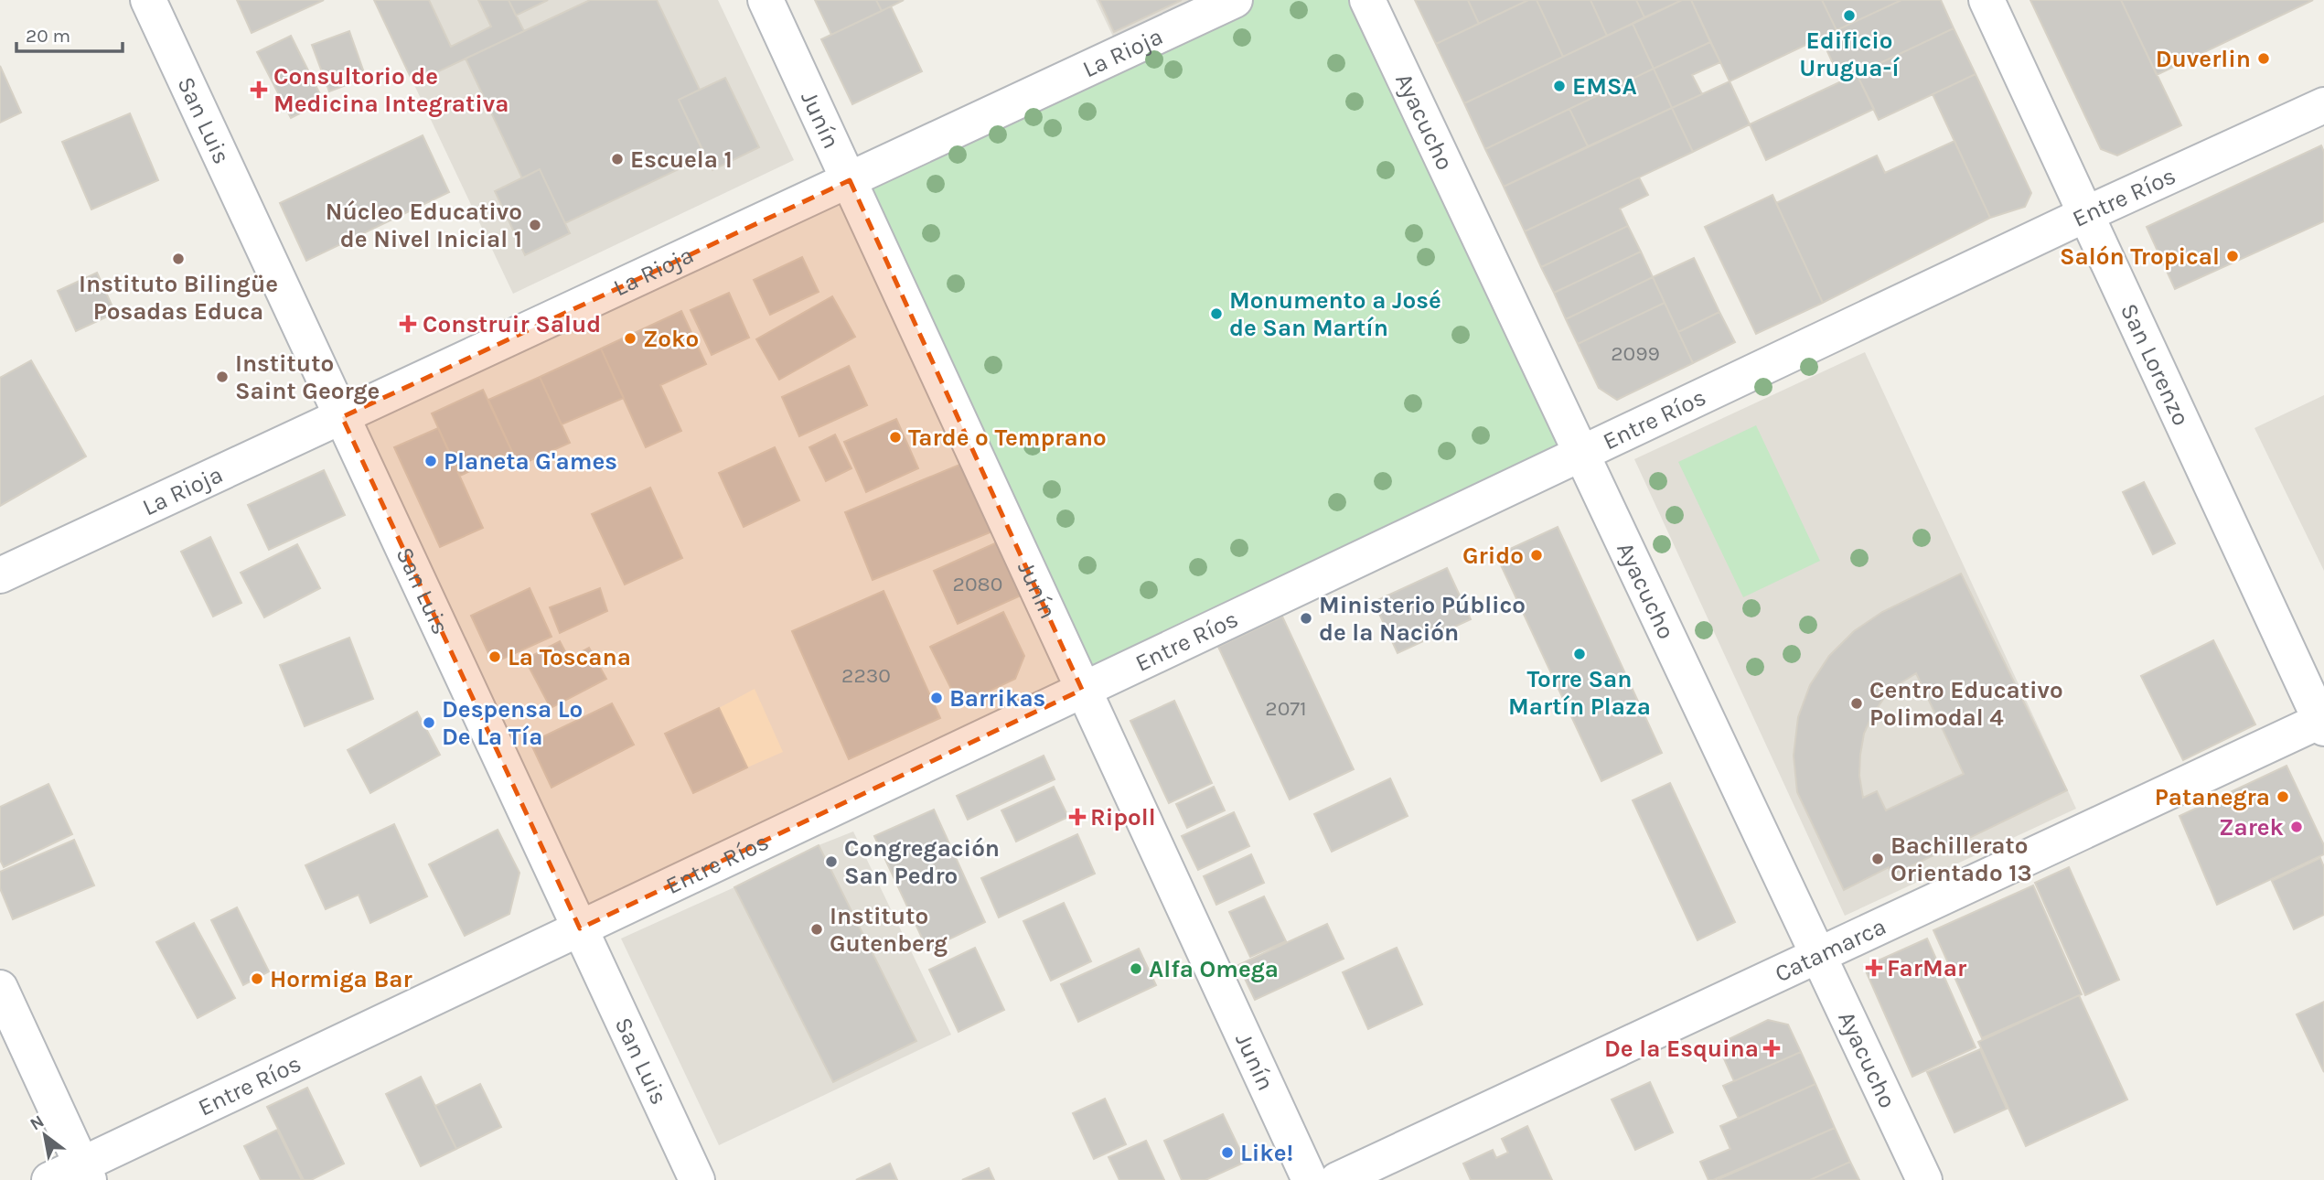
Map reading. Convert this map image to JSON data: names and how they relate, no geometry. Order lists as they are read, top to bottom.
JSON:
{
  "streets": {
    "street": [
      "La Rioja",
      "Junín",
      "San Luis",
      "Ayacucho",
      "Entre Ríos",
      "San Lorenzo",
      "Catamarca"
    ]
  },
  "crossings": [
    ["La Rioja", "Junín"],
    ["La Rioja", "San Luis"],
    ["Junín", "Entre Ríos"],
    ["San Luis", "Entre Ríos"],
    ["Ayacucho", "Entre Ríos"],
    ["Ayacucho", "Catamarca"],
    ["Entre Ríos", "San Lorenzo"],
    ["San Lorenzo", "Catamarca"]
  ],
  "places": {
    "other": [
      "Edificio Urugua-í",
      "Duverlin",
      "EMSA",
      "Escuela 1",
      "Núcleo Educativo de Nivel Inicial 1",
      "Salón Tropical",
      "Instituto Bilingüe Posadas Educa",
      "Monumento a José de San Martín",
      "Zoko",
      "Instituto Saint George",
      "Tarde o Temprano",
      "Planeta G'ames",
      "Grido",
      "Ministerio Público de la Nación",
      "Torre San Martín Plaza",
      "La Toscana",
      "Barrikas",
      "Centro Educativo Polimodal 4",
      "Despensa Lo De La Tía",
      "Patanegra",
      "Zarek",
      "Bachillerato Orientado 13",
      "Congregación San Pedro",
      "Instituto Gutenberg",
      "Alfa Omega",
      "Hormiga Bar",
      "Like!"
    ],
    "health": [
      "Consultorio de Medicina Integrativa",
      "Construir Salud",
      "Ripoll",
      "FarMar",
      "De la Esquina"
    ]
  },
  "house_numbers": [
    "2099",
    "2080",
    "2230",
    "2071"
  ],
  "scale_bar": "20 m",
  "north": "top left"
}
